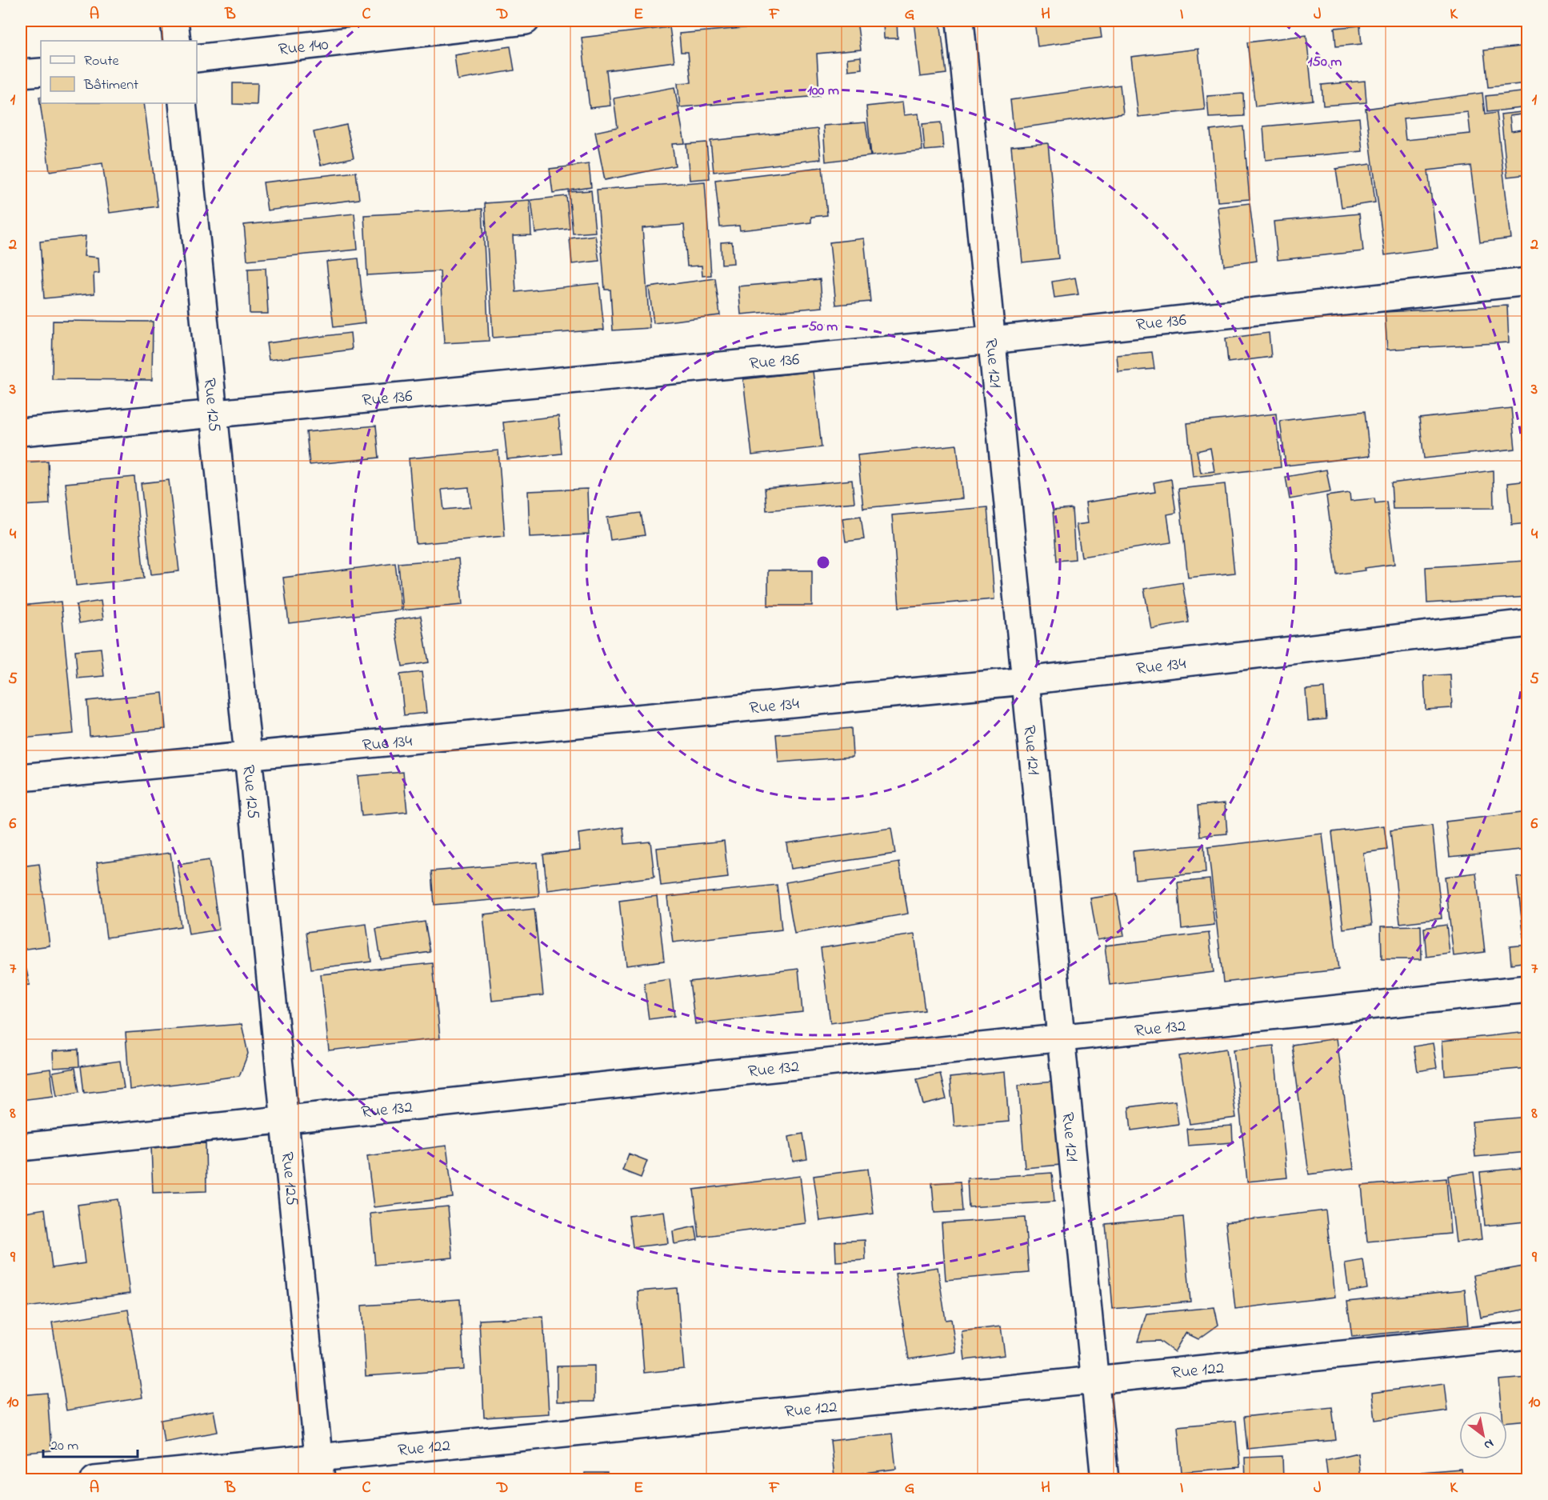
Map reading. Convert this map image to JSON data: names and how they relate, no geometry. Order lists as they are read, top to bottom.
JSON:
{
  "streets": {
    "street": [
      "Rue 140",
      "Rue 136",
      "Rue 121",
      "Rue 125",
      "Rue 134",
      "Rue 132",
      "Rue 122"
    ]
  },
  "crossings": [
    ["Rue 136", "Rue 121"],
    ["Rue 136", "Rue 125"],
    ["Rue 121", "Rue 134"],
    ["Rue 121", "Rue 132"],
    ["Rue 121", "Rue 122"],
    ["Rue 125", "Rue 134"],
    ["Rue 125", "Rue 132"],
    ["Rue 125", "Rue 122"]
  ],
  "legend": ["Route", "Bâtiment"],
  "scale_bar": "20 m",
  "north": "bottom right",
  "grid": {
    "columns": [
      "A",
      "B",
      "C",
      "D",
      "E",
      "F",
      "G",
      "H",
      "I",
      "J",
      "K"
    ],
    "rows": [
      "1",
      "2",
      "3",
      "4",
      "5",
      "6",
      "7",
      "8",
      "9",
      "10"
    ]
  },
  "rings": ["150 m", "100 m", "50 m"]
}
